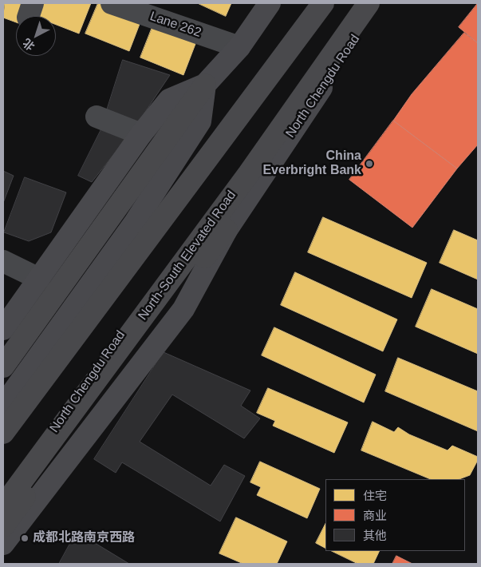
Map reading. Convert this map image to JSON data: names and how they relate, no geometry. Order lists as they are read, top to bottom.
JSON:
{
  "streets": {
    "highway": ["North-South Elevated Road"],
    "main road": ["North Chengdu Road"],
    "street": ["Lane 262"]
  },
  "crossings": [
    ["North Chengdu Road", "North-South Elevated Road"]
  ],
  "places": ["China Everbright Bank", "成都北路南京西路"],
  "legend": ["住宅", "商业", "其他"],
  "north": "bottom left"
}
